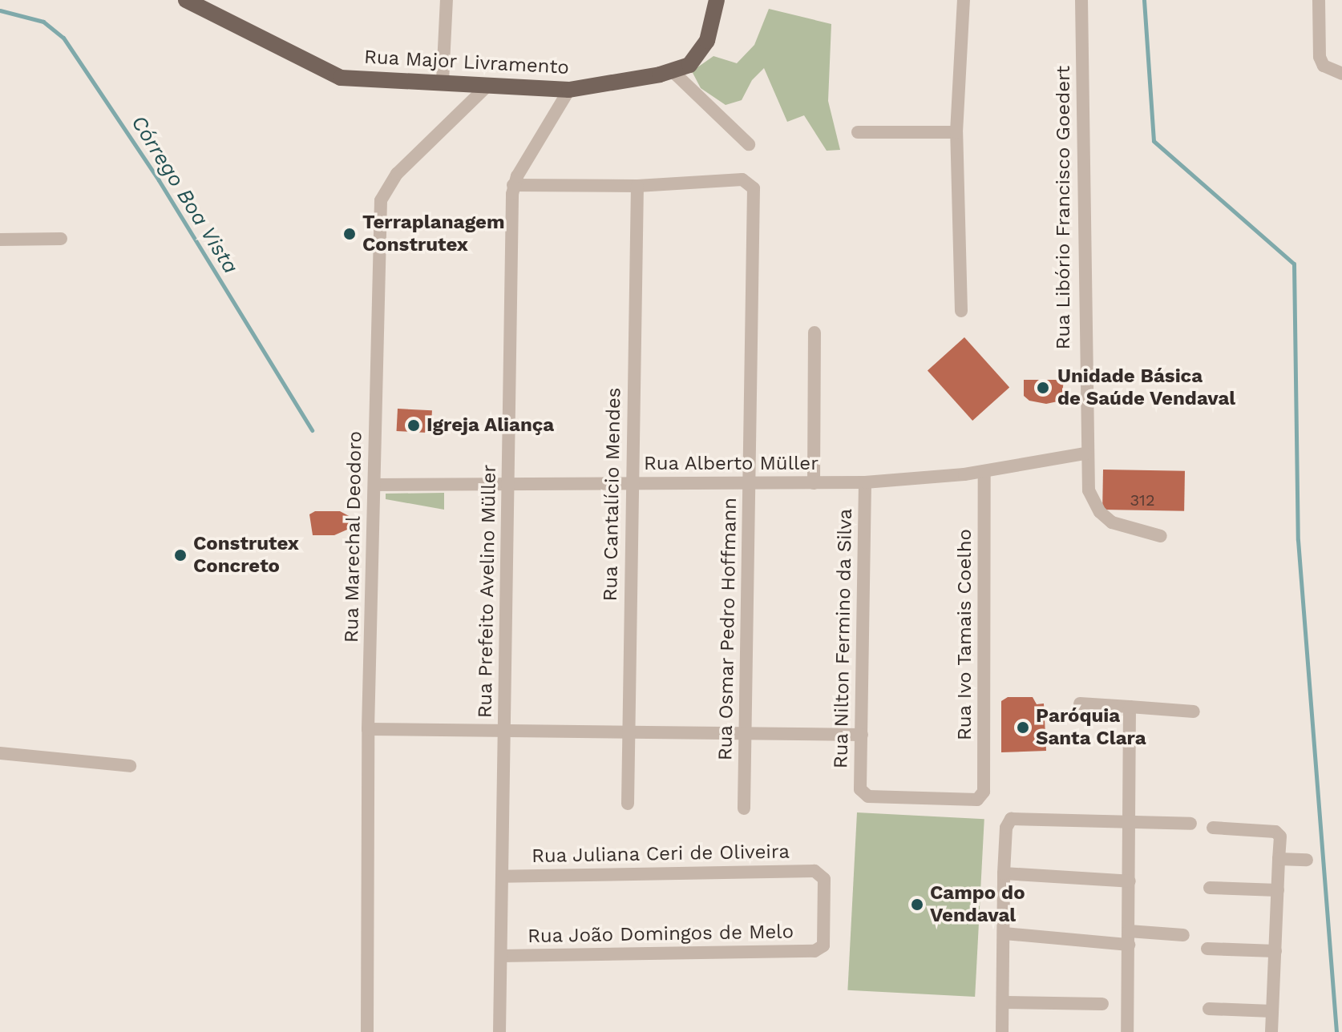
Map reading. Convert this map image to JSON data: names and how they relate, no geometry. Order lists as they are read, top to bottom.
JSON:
{
  "streets": {
    "main road": ["Rua Major Livramento"],
    "street": [
      "Rua Libório Francisco Goedert",
      "Rua Alberto Müller",
      "Rua Cantalício Mendes",
      "Rua Marechal Deodoro",
      "Rua Prefeito Avelino Müller",
      "Rua Osmar Pedro Hoffmann",
      "Rua Ivo Tamais Coelho",
      "Rua Nilton Fermino da Silva",
      "Rua Juliana Ceri de Oliveira",
      "Rua João Domingos de Melo"
    ]
  },
  "crossings": [
    ["Rua Major Livramento", "Rua Marechal Deodoro"],
    ["Rua Major Livramento", "Rua Prefeito Avelino Müller"],
    ["Rua Libório Francisco Goedert", "Rua Alberto Müller"],
    ["Rua Alberto Müller", "Rua Cantalício Mendes"],
    ["Rua Alberto Müller", "Rua Marechal Deodoro"],
    ["Rua Alberto Müller", "Rua Prefeito Avelino Müller"],
    ["Rua Alberto Müller", "Rua Osmar Pedro Hoffmann"],
    ["Rua Alberto Müller", "Rua Ivo Tamais Coelho"],
    ["Rua Alberto Müller", "Rua Nilton Fermino da Silva"],
    ["Rua Cantalício Mendes", "Rua Osmar Pedro Hoffmann"],
    ["Rua Prefeito Avelino Müller", "Rua Juliana Ceri de Oliveira"],
    ["Rua Prefeito Avelino Müller", "Rua João Domingos de Melo"],
    ["Rua Ivo Tamais Coelho", "Rua Nilton Fermino da Silva"],
    ["Rua Juliana Ceri de Oliveira", "Rua João Domingos de Melo"]
  ],
  "water": ["Córrego Boa Vista"],
  "places": [
    "Terraplanagem Construtex",
    "Unidade Básica de Saúde Vendaval",
    "Igreja Aliança",
    "Construtex Concreto",
    "Paróquia Santa Clara",
    "Campo do Vendaval"
  ],
  "house_numbers": ["312"]
}
